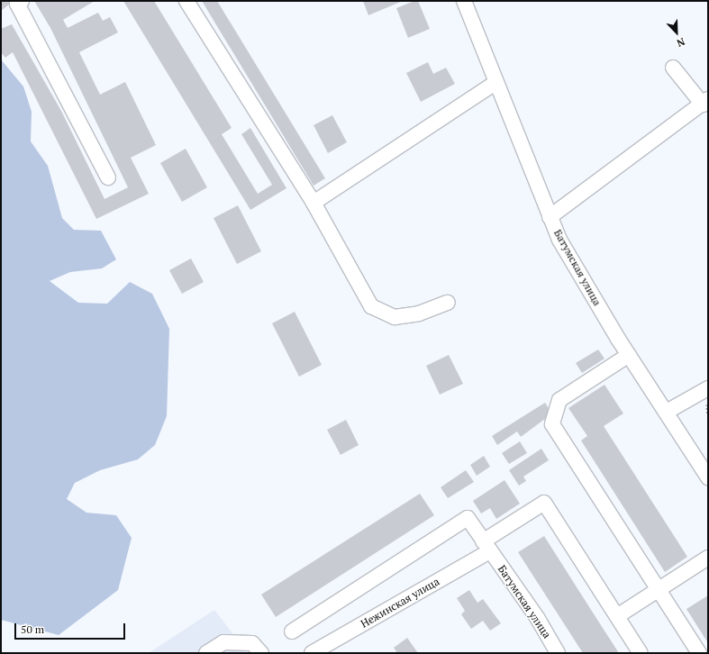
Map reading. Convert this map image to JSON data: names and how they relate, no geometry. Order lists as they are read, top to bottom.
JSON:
{
  "streets": {
    "street": ["Батумская улица", "Нежинская улица"]
  },
  "crossings": [
    ["Батумская улица", "Нежинская улица"]
  ],
  "scale_bar": "50 m",
  "north": "bottom right"
}
